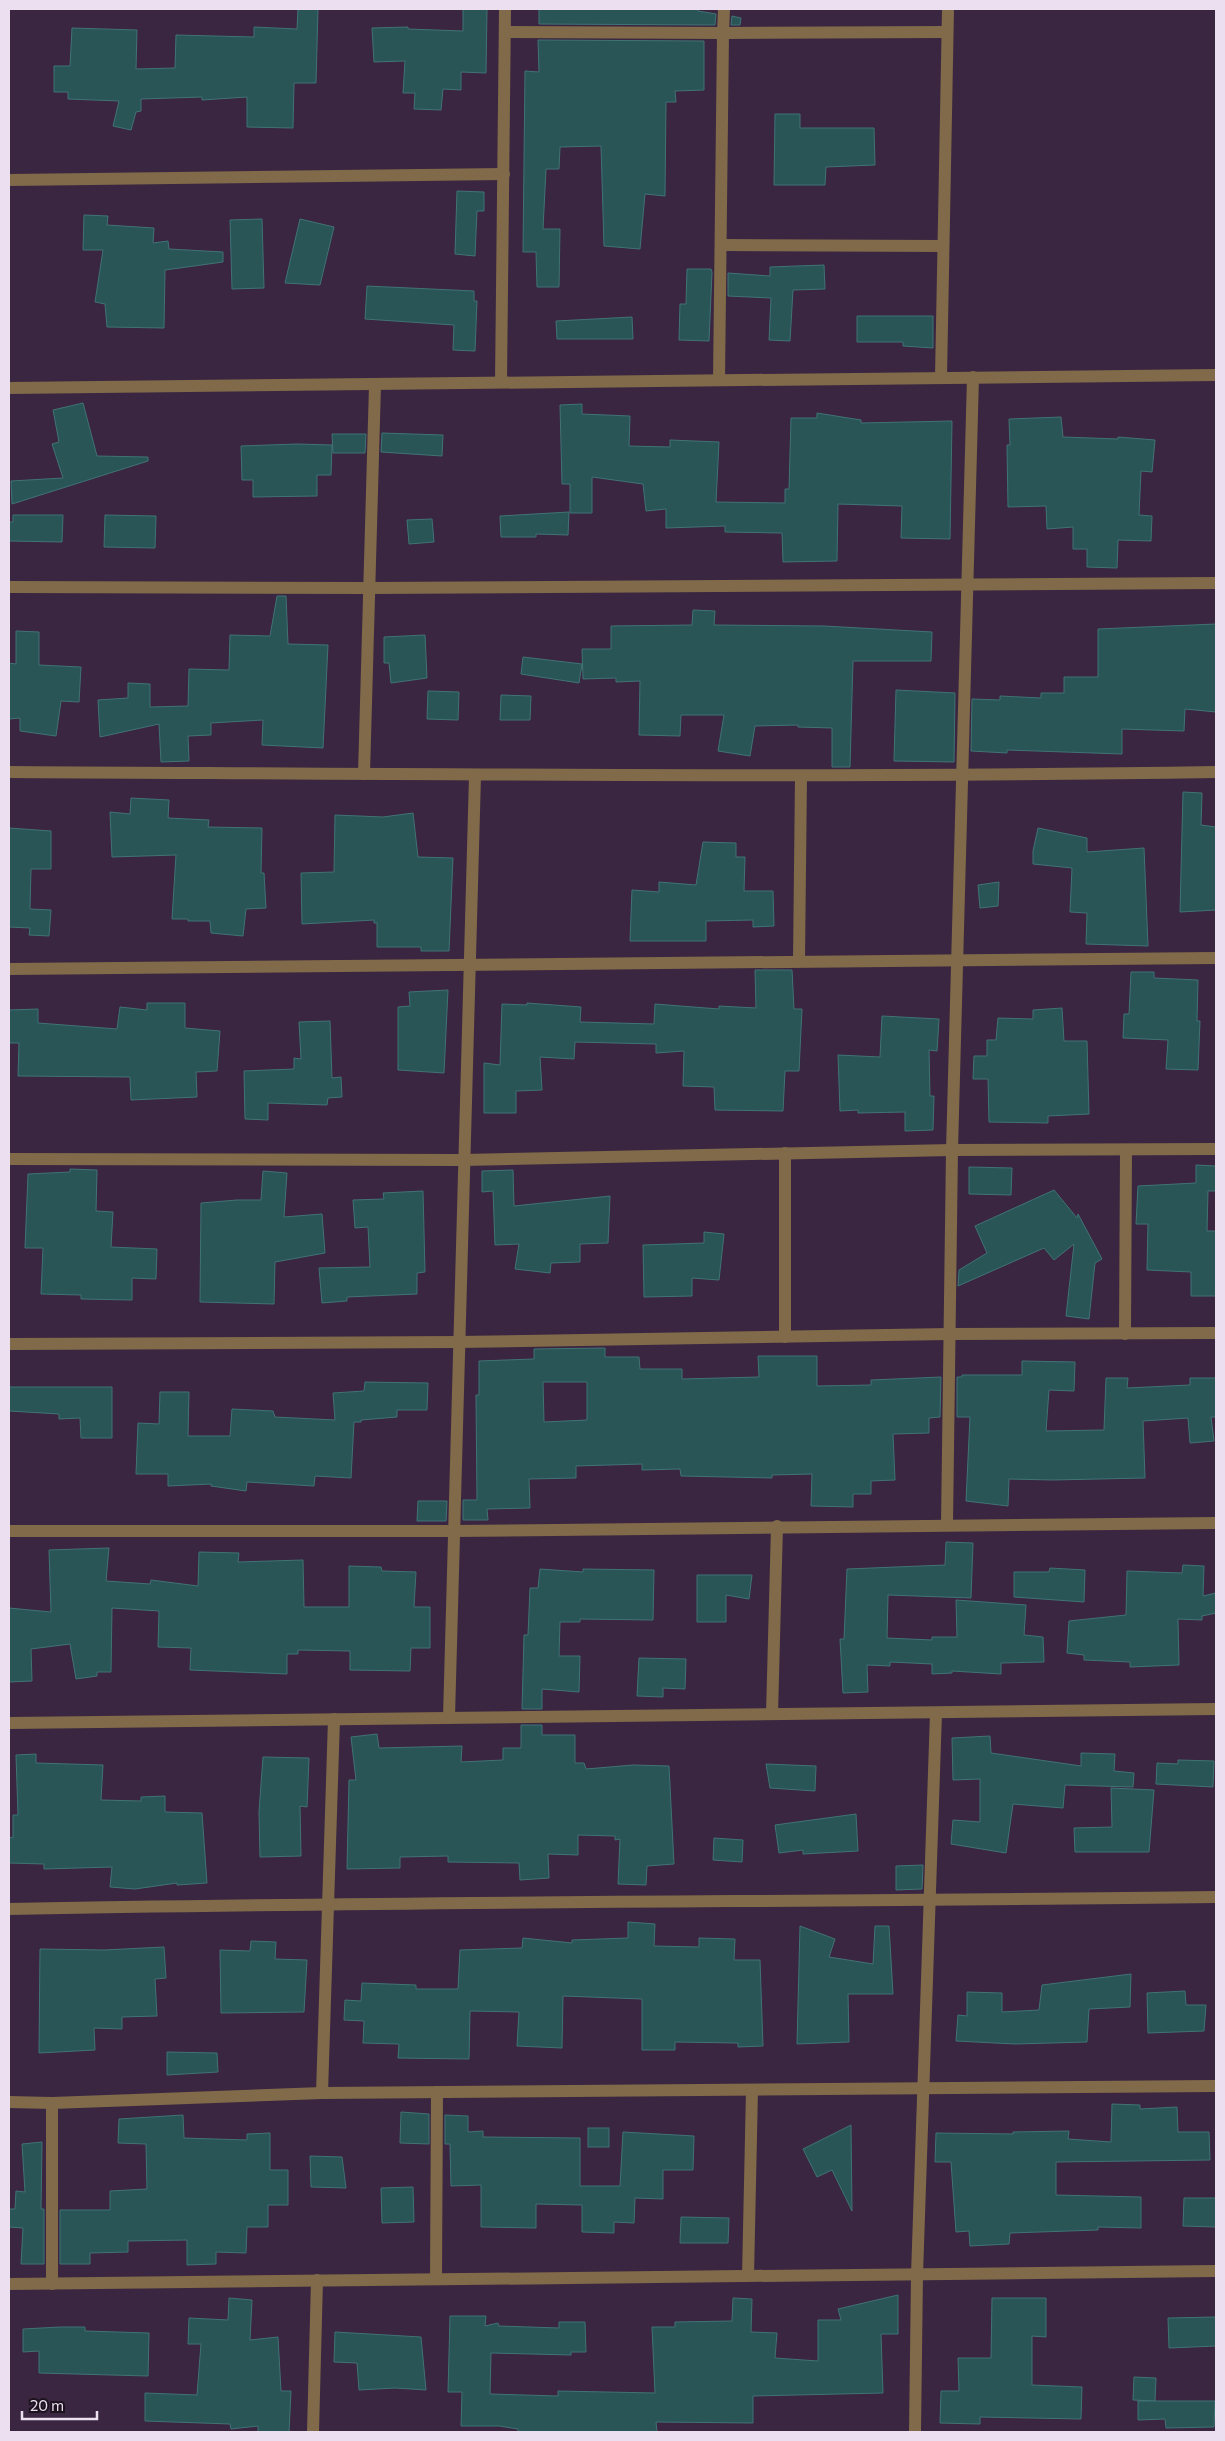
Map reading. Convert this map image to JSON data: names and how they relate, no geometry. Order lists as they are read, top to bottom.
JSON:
{
  "scale_bar": "20 m"
}
